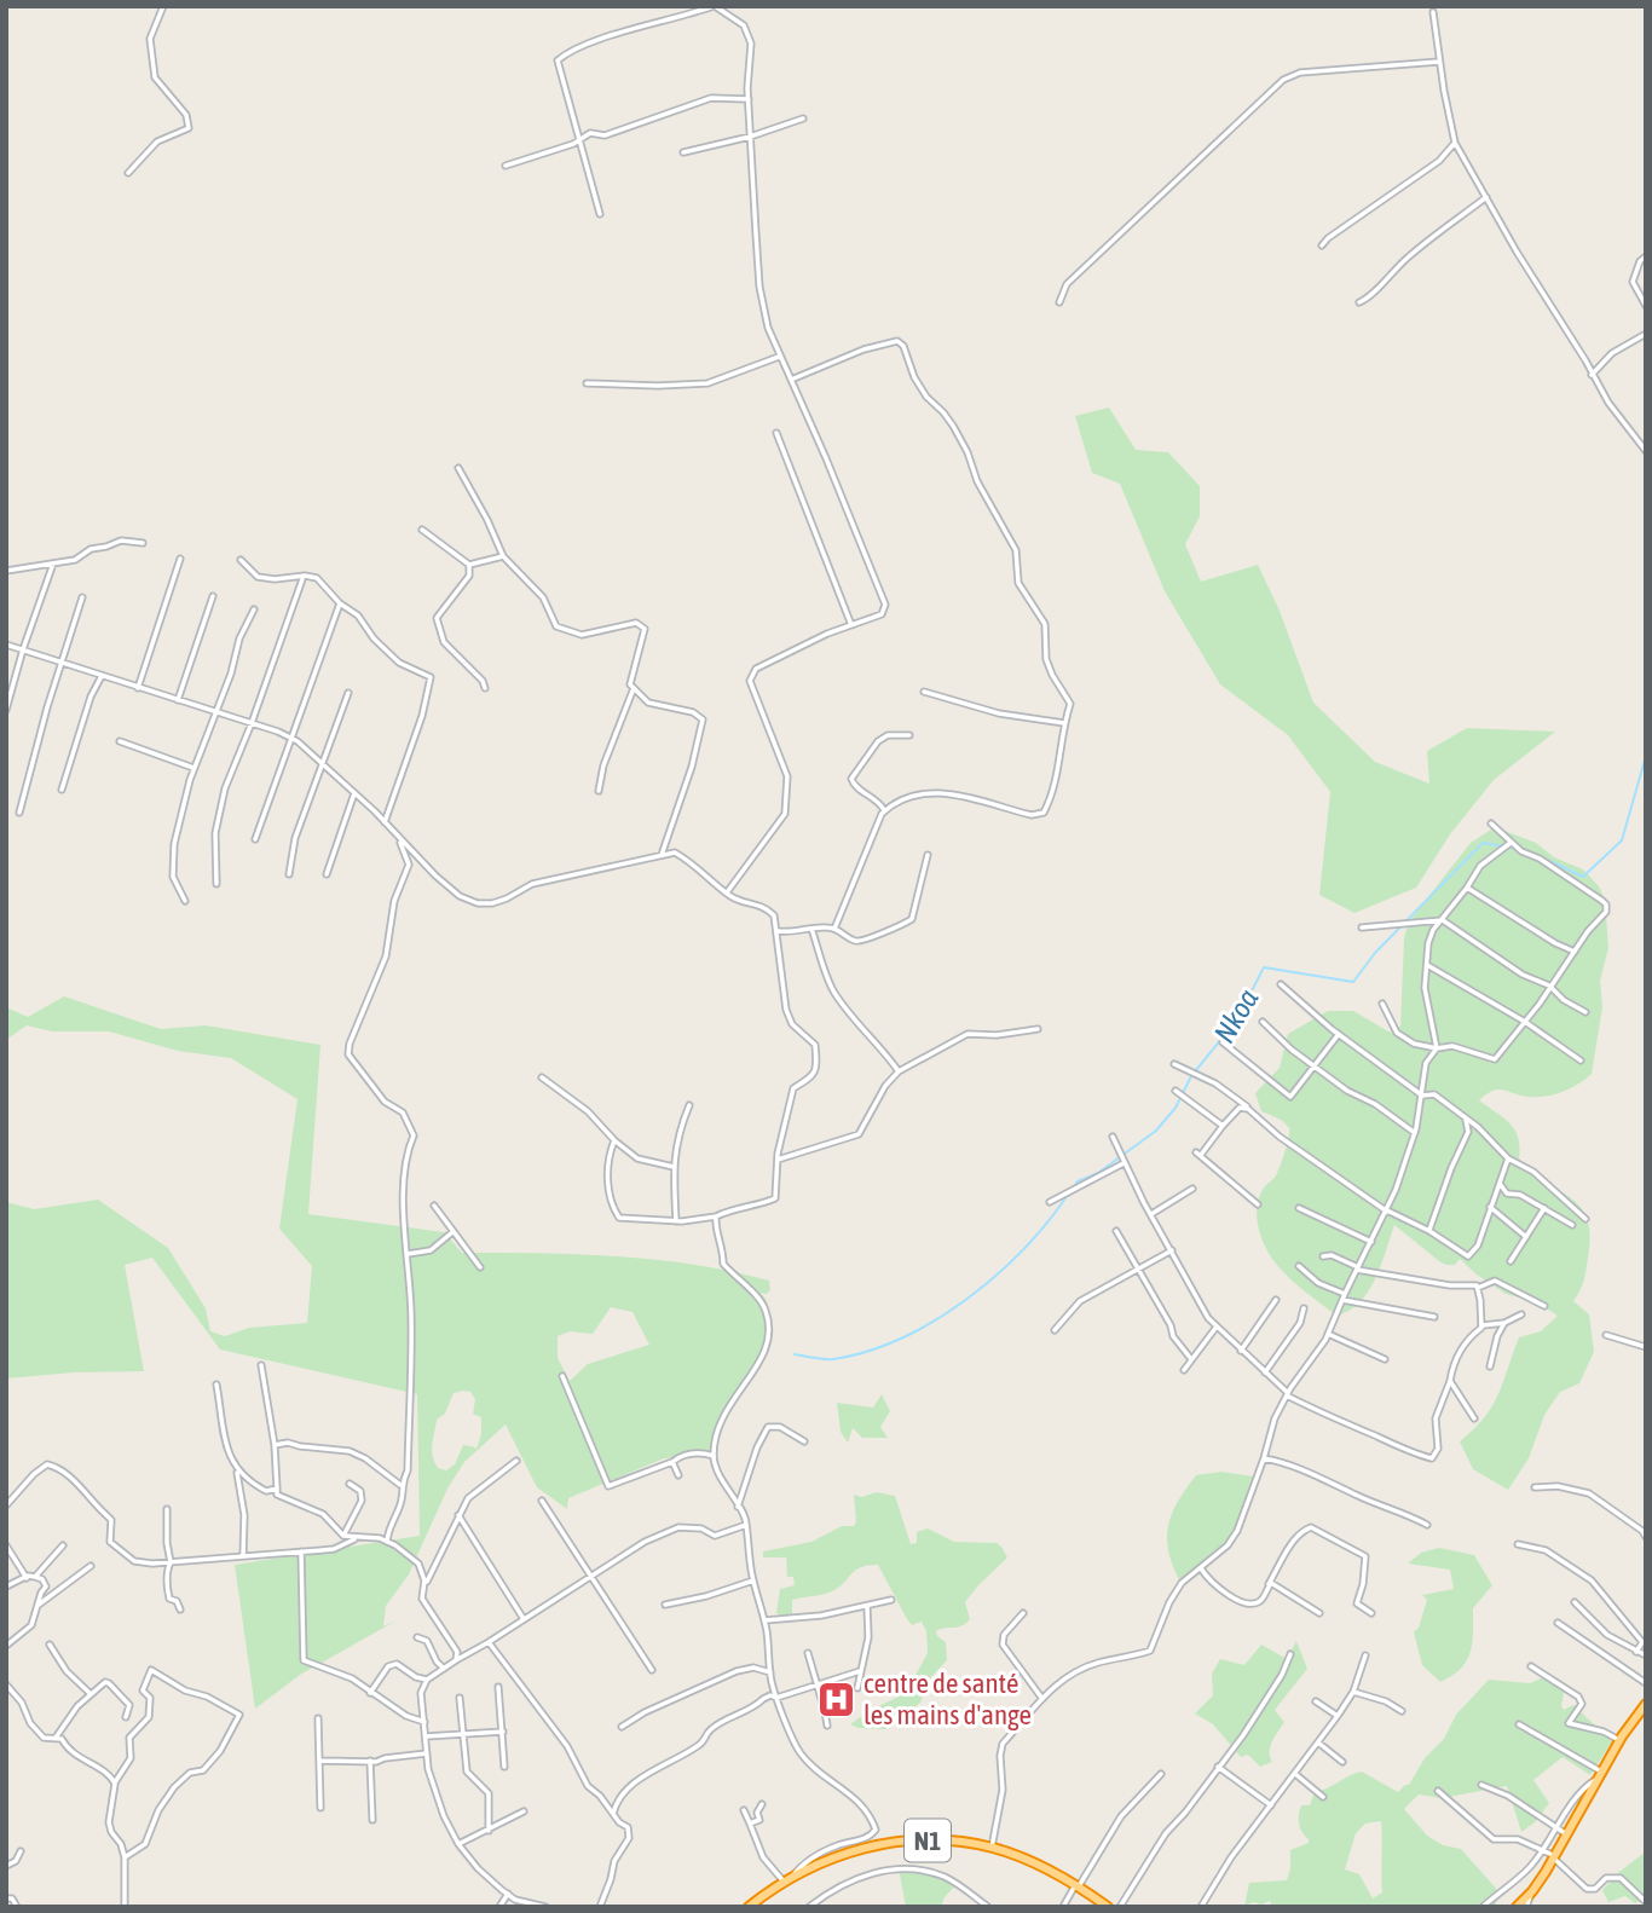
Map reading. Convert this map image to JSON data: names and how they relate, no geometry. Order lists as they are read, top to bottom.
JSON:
{
  "streets": {
    "highway": ["N1"]
  },
  "water": ["Nkoa"],
  "places": {
    "hospital": ["centre de santé les mains d'ange"]
  }
}
